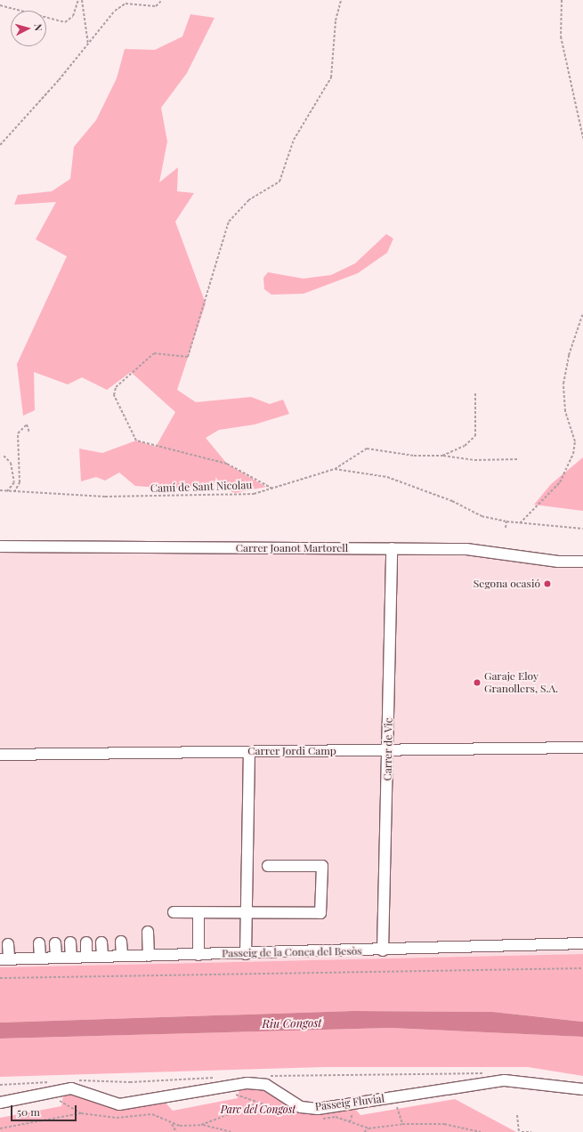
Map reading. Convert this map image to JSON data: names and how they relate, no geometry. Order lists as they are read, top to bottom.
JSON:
{
  "streets": {
    "street": [
      "Carrer Joanot Martorell",
      "Carrer de Vic",
      "Carrer Jordi Camp",
      "Passeig de la Conca del Besòs",
      "Passeig Fluvial"
    ],
    "path": ["Camí de Sant Nicolau"]
  },
  "crossings": [
    ["Carrer Joanot Martorell", "Carrer de Vic"],
    ["Carrer de Vic", "Carrer Jordi Camp"],
    ["Carrer de Vic", "Passeig de la Conca del Besòs"]
  ],
  "water": ["Riu Congost"],
  "parks": ["Parc del Congost"],
  "places": ["Segona ocasió", "Garaje Eloy Granollers, S.A."],
  "scale_bar": "50 m",
  "north": "right"
}
